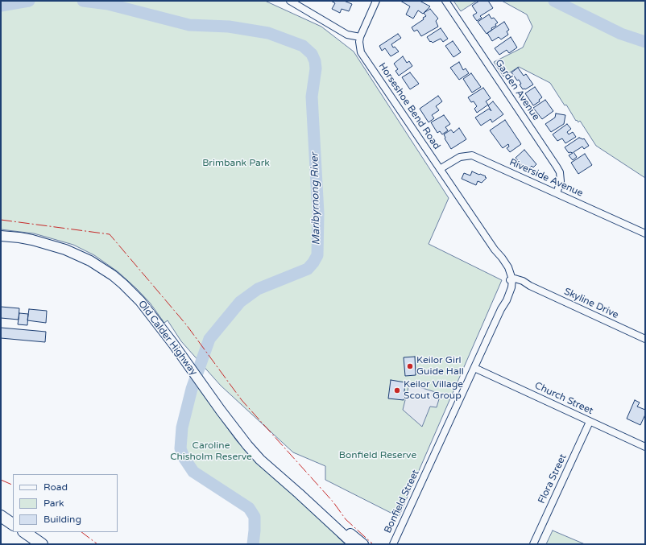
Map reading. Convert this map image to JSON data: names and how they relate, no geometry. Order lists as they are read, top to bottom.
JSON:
{
  "streets": {
    "main road": ["Old Calder Highway"],
    "street": [
      "Garden Avenue",
      "Horseshoe Bend Road",
      "Riverside Avenue",
      "Skyline Drive",
      "Church Street",
      "Flora Street",
      "Bonfield Street"
    ]
  },
  "crossings": [
    ["Garden Avenue", "Riverside Avenue"],
    ["Horseshoe Bend Road", "Riverside Avenue"],
    ["Horseshoe Bend Road", "Skyline Drive"],
    ["Horseshoe Bend Road", "Bonfield Street"],
    ["Skyline Drive", "Bonfield Street"],
    ["Church Street", "Flora Street"],
    ["Church Street", "Bonfield Street"]
  ],
  "water": ["Maribyrnong River"],
  "parks": ["Brimbank Park", "Caroline Chisholm Reserve", "Bonfield Reserve"],
  "places": ["Keilor Girl Guide Hall", "Keilor Village Scout Group"],
  "legend": ["Road", "Park", "Building"]
}
